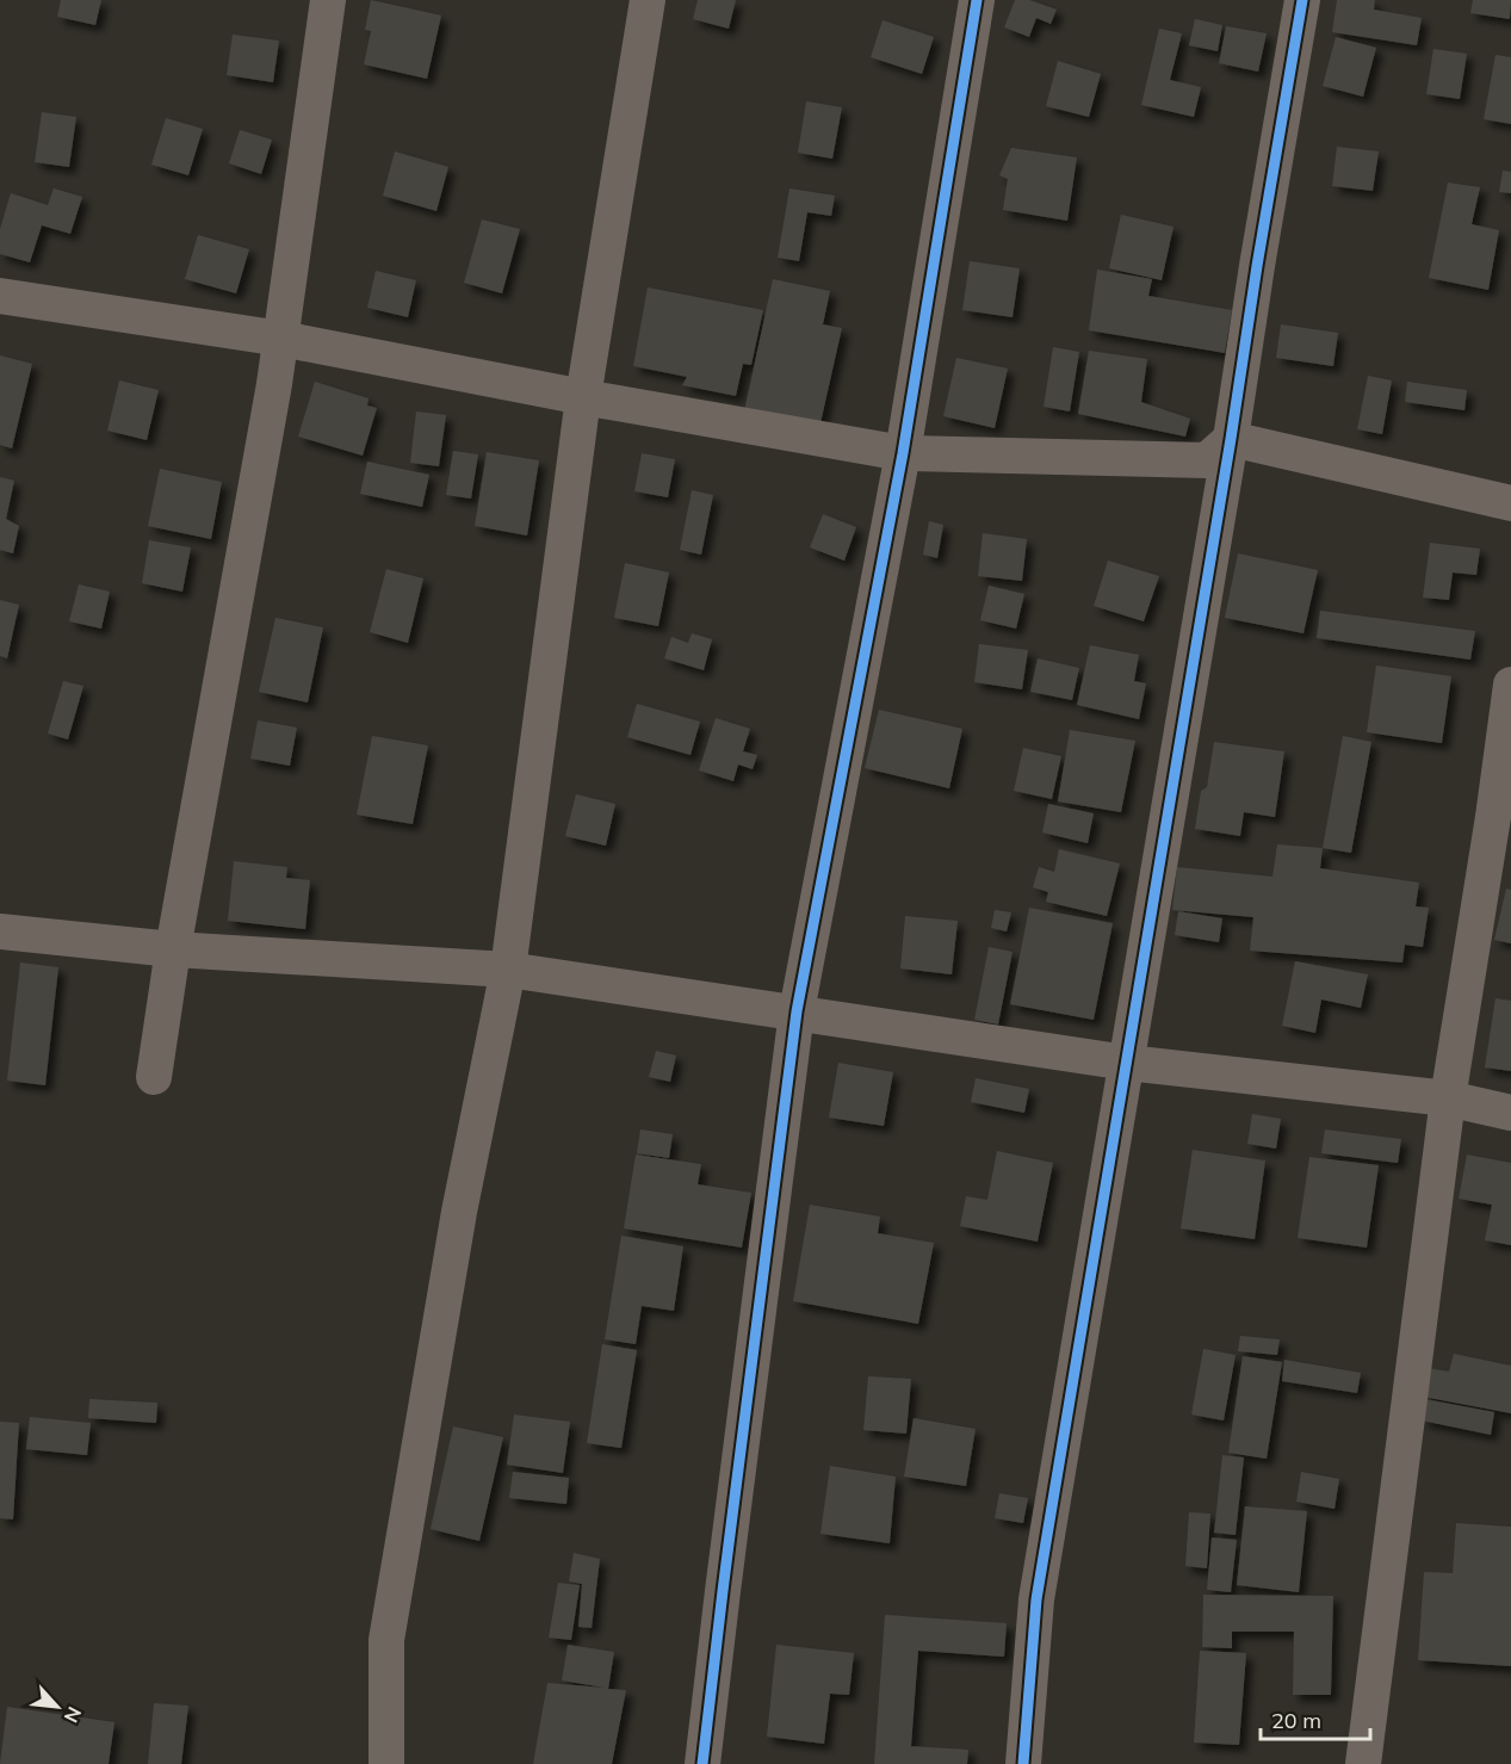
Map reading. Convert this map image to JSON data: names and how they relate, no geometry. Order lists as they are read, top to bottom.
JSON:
{
  "scale_bar": "20 m",
  "north": "bottom right"
}
